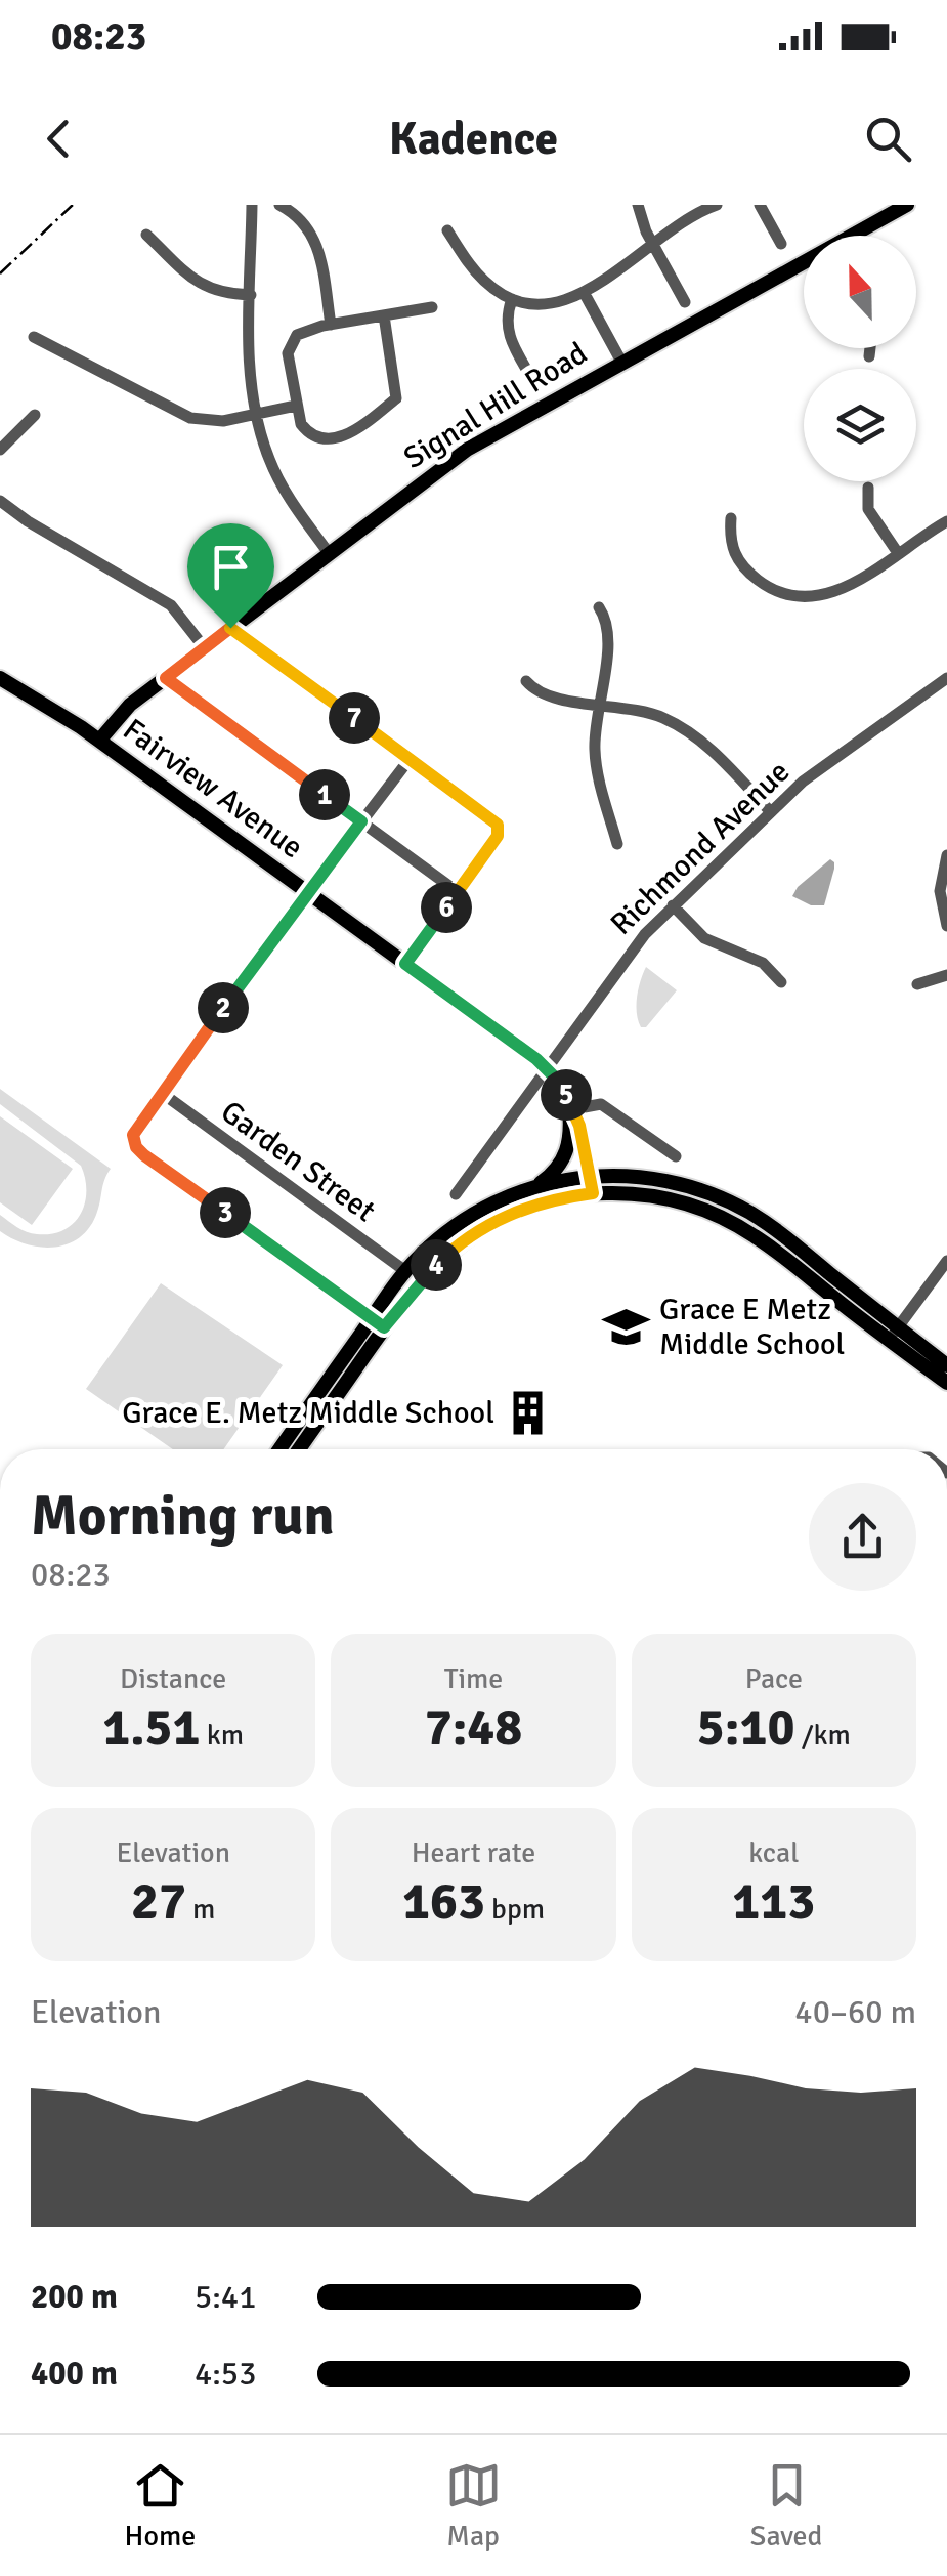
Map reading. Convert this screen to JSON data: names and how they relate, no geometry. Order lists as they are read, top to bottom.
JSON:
{
  "streets": {
    "main road": ["Signal Hill Road", "Fairview Avenue"],
    "street": ["Richmond Avenue", "Garden Street"]
  },
  "crossings": [
    ["Signal Hill Road", "Fairview Avenue"],
    ["Fairview Avenue", "Richmond Avenue"]
  ],
  "places": {
    "school or university": ["Grace E Metz Middle School"],
    "building": ["Grace E. Metz Middle School"]
  },
  "north": "top",
  "page": {
    "status": "08:23",
    "header": "Kadence",
    "pins": [
      "7",
      "1",
      "6",
      "2",
      "5",
      "3",
      "4"
    ],
    "heading": ["Morning run", "08:23"],
    "stats": [
      ["Distance", "1.51 km"],
      ["Time", "7:48"],
      ["Pace", "5:10 /km"],
      ["Elevation", "27 m"],
      ["Heart rate", "163 bpm"],
      ["kcal", "113"]
    ],
    "chart": ["Elevation", "40–60 m"],
    "list": [
      {
        "name": "200 m",
        "note": "5:41"
      },
      {
        "name": "400 m",
        "note": "4:53"
      }
    ],
    "tabs": ["Home", "Map", "Saved"]
  }
}
